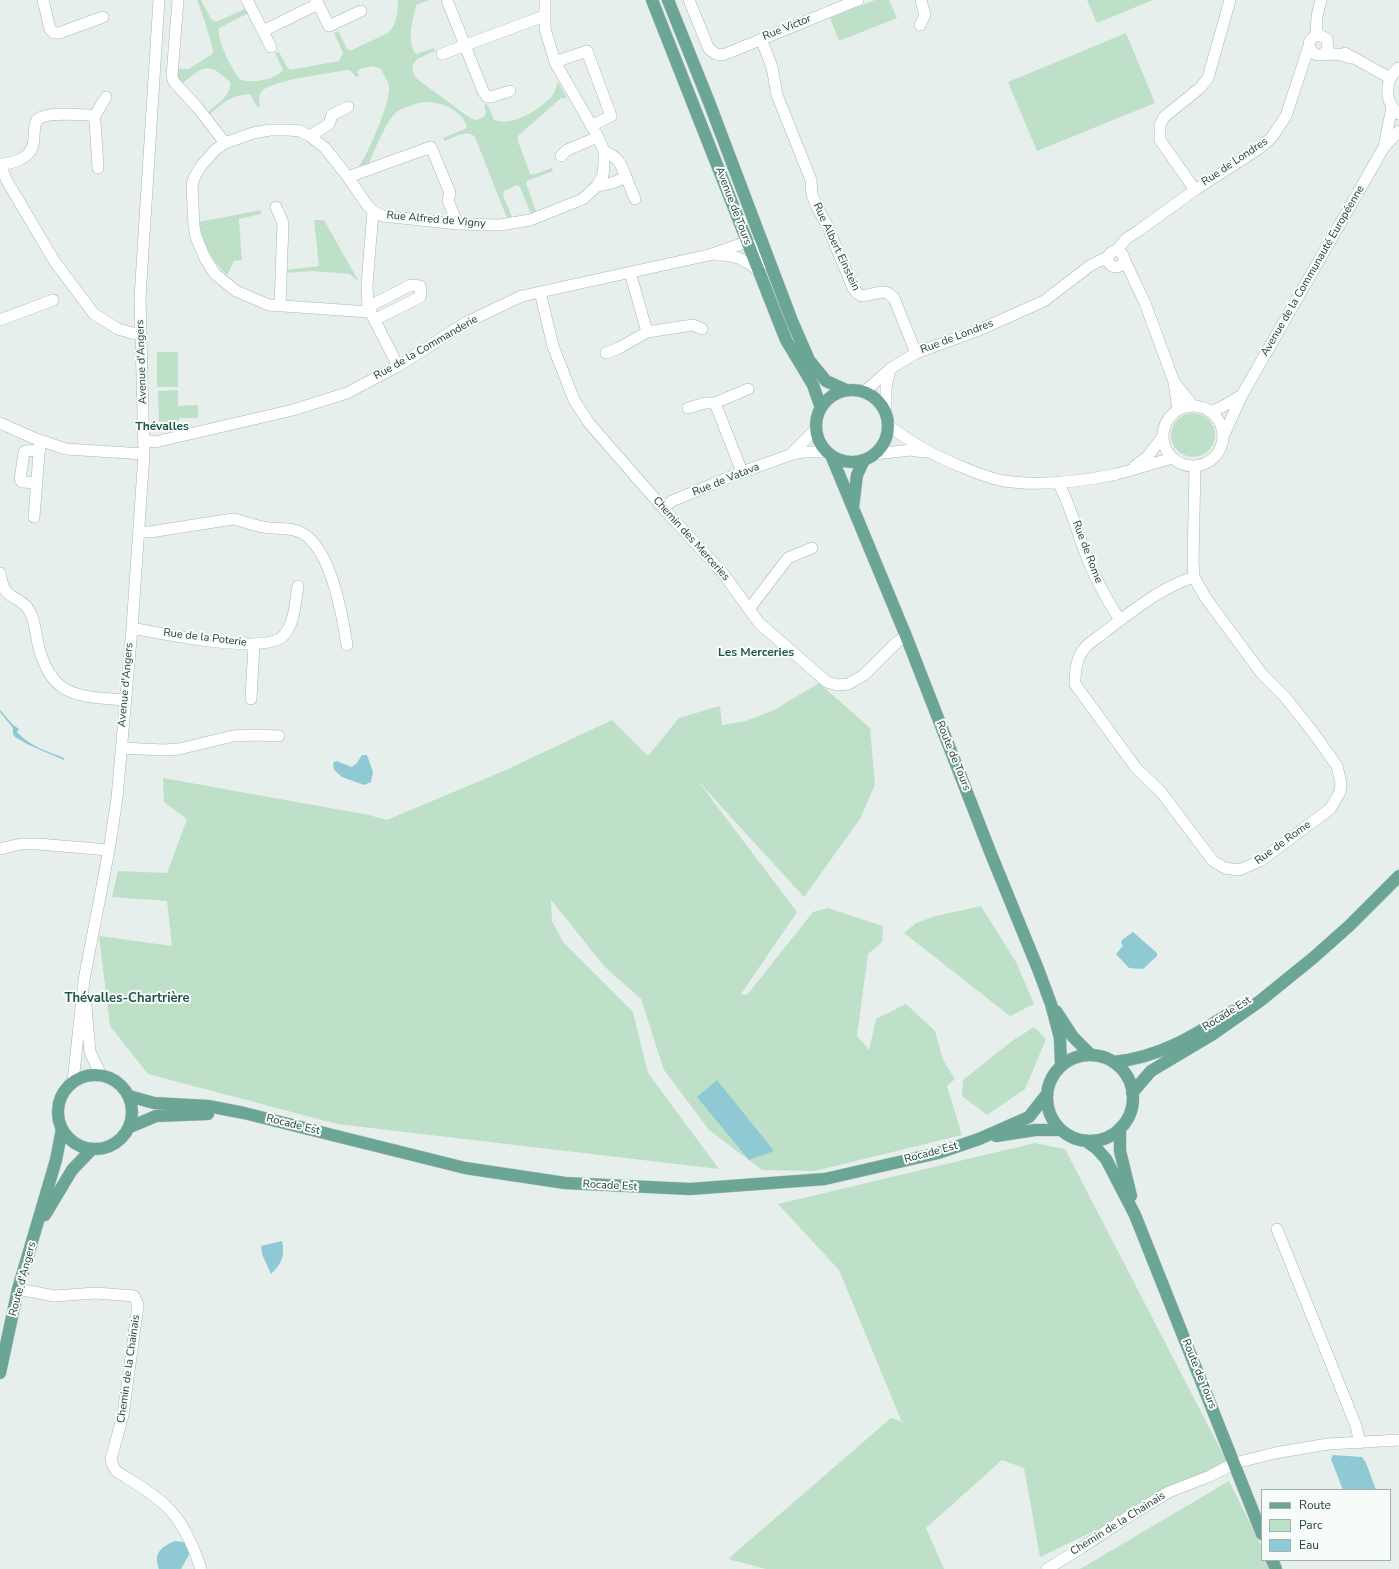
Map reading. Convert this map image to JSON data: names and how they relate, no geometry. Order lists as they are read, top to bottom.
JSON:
{
  "streets": {
    "main road": [
      "Avenue de Tours",
      "Route de Tours",
      "Rocade Est",
      "Route d'Angers"
    ],
    "street": [
      "Rue Victor",
      "Rue de Londres",
      "Rue Alfred de Vigny",
      "Rue Albert Einstein",
      "Avenue de la Communauté Européenne",
      "Rue de la Commanderie",
      "Avenue d'Angers",
      "Rue de Vatava",
      "Chemin des Merceries",
      "Rue de Rome",
      "Rue de la Poterie",
      "Chemin de la Chainais"
    ]
  },
  "crossings": [
    ["Rue Victor", "Rue Albert Einstein"],
    ["Rue de Londres", "Avenue de Tours"],
    ["Rue de Londres", "Rue Albert Einstein"],
    ["Rue de Londres", "Rue de Vatava"],
    ["Rue de Londres", "Route de Tours"],
    ["Avenue de Tours", "Rue de la Commanderie"],
    ["Avenue de Tours", "Rue de Vatava"],
    ["Avenue de Tours", "Route de Tours"],
    ["Avenue de la Communauté Européenne", "Rue de Rome"],
    ["Rue de la Commanderie", "Avenue d'Angers"],
    ["Rue de la Commanderie", "Chemin des Merceries"],
    ["Avenue d'Angers", "Rue de la Poterie"],
    ["Avenue d'Angers", "Rocade Est"],
    ["Avenue d'Angers", "Route d'Angers"],
    ["Rue de Vatava", "Chemin des Merceries"],
    ["Rue de Vatava", "Route de Tours"],
    ["Chemin des Merceries", "Route de Tours"],
    ["Route de Tours", "Rocade Est"],
    ["Route de Tours", "Chemin de la Chainais"],
    ["Rocade Est", "Route d'Angers"],
    ["Route d'Angers", "Chemin de la Chainais"]
  ],
  "districts": ["Thévalles", "Les Merceries", "Thévalles-Chartrière"],
  "legend": ["Route", "Parc", "Eau"]
}
